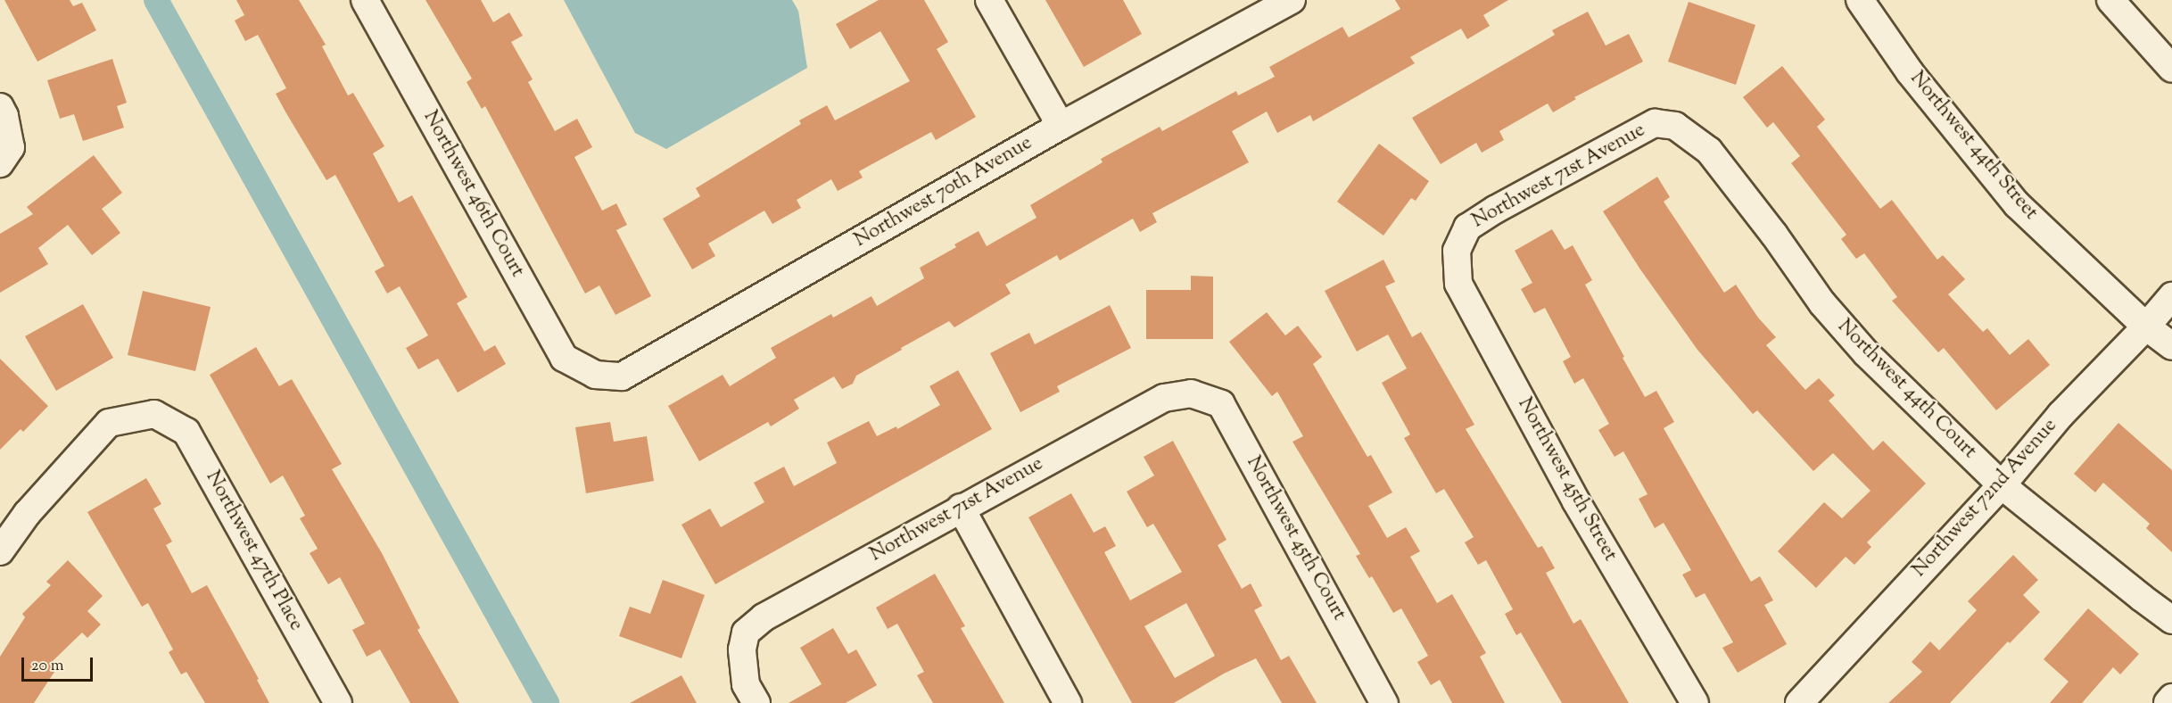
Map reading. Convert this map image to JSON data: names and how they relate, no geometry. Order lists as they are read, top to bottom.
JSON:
{
  "streets": {
    "street": [
      "Northwest 44th Street",
      "Northwest 71st Avenue",
      "Northwest 70th Avenue",
      "Northwest 46th Court",
      "Northwest 44th Court",
      "Northwest 45th Street",
      "Northwest 72nd Avenue",
      "Northwest 45th Court",
      "Northwest 47th Place"
    ]
  },
  "crossings": [
    ["Northwest 44th Street", "Northwest 72nd Avenue"],
    ["Northwest 71st Avenue", "Northwest 44th Court"],
    ["Northwest 71st Avenue", "Northwest 45th Street"],
    ["Northwest 71st Avenue", "Northwest 45th Court"],
    ["Northwest 70th Avenue", "Northwest 46th Court"],
    ["Northwest 44th Court", "Northwest 72nd Avenue"]
  ],
  "scale_bar": "20 m"
}
